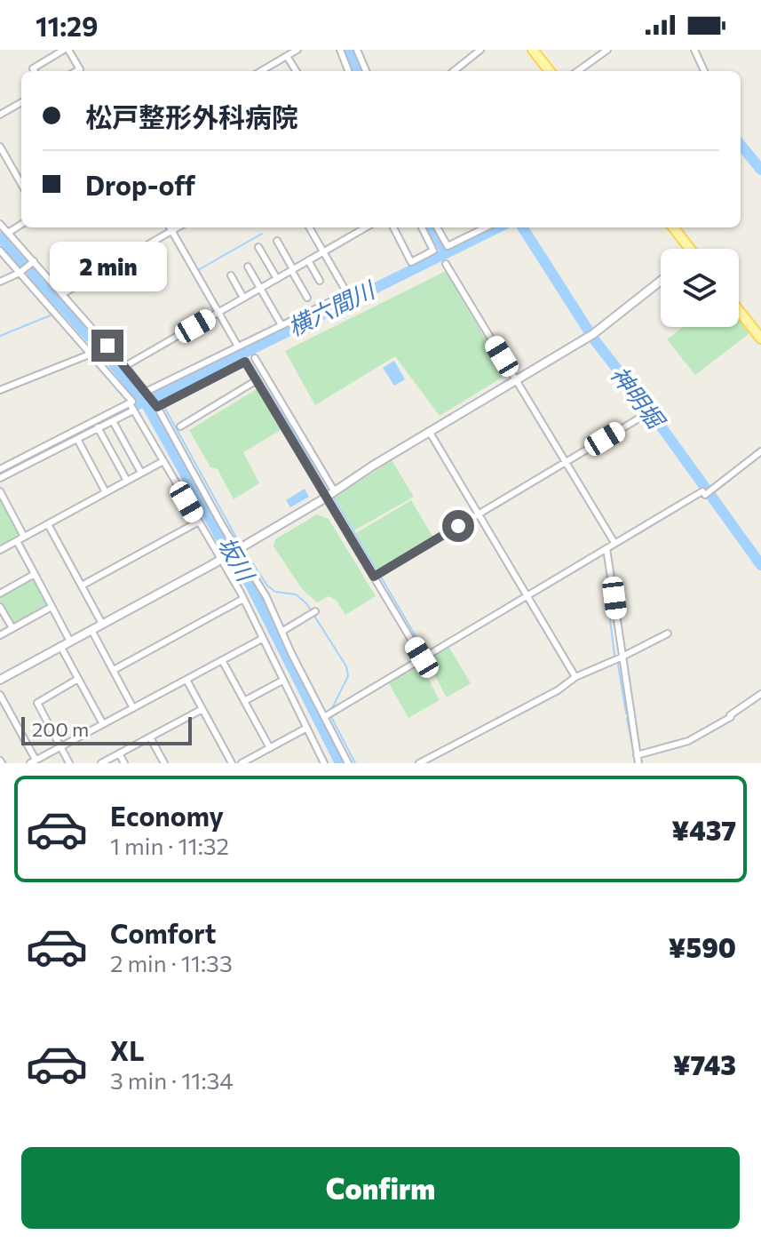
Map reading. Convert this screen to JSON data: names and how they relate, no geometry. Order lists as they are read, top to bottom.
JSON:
{
  "water": ["横六間川", "神明堀", "坂川"],
  "scale_bar": "200 m",
  "page": {
    "status": "11:29",
    "banner": ["松戸整形外科病院", "Drop-off"],
    "bubble": "2 min",
    "scale": "200 m",
    "list": [
      {
        "name": "Economy",
        "note": "1 min · 11:32",
        "value": "¥437"
      },
      {
        "name": "Comfort",
        "note": "2 min · 11:33",
        "value": "¥590"
      },
      {
        "name": "XL",
        "note": "3 min · 11:34",
        "value": "¥743"
      }
    ],
    "buttons": "Confirm"
  }
}
